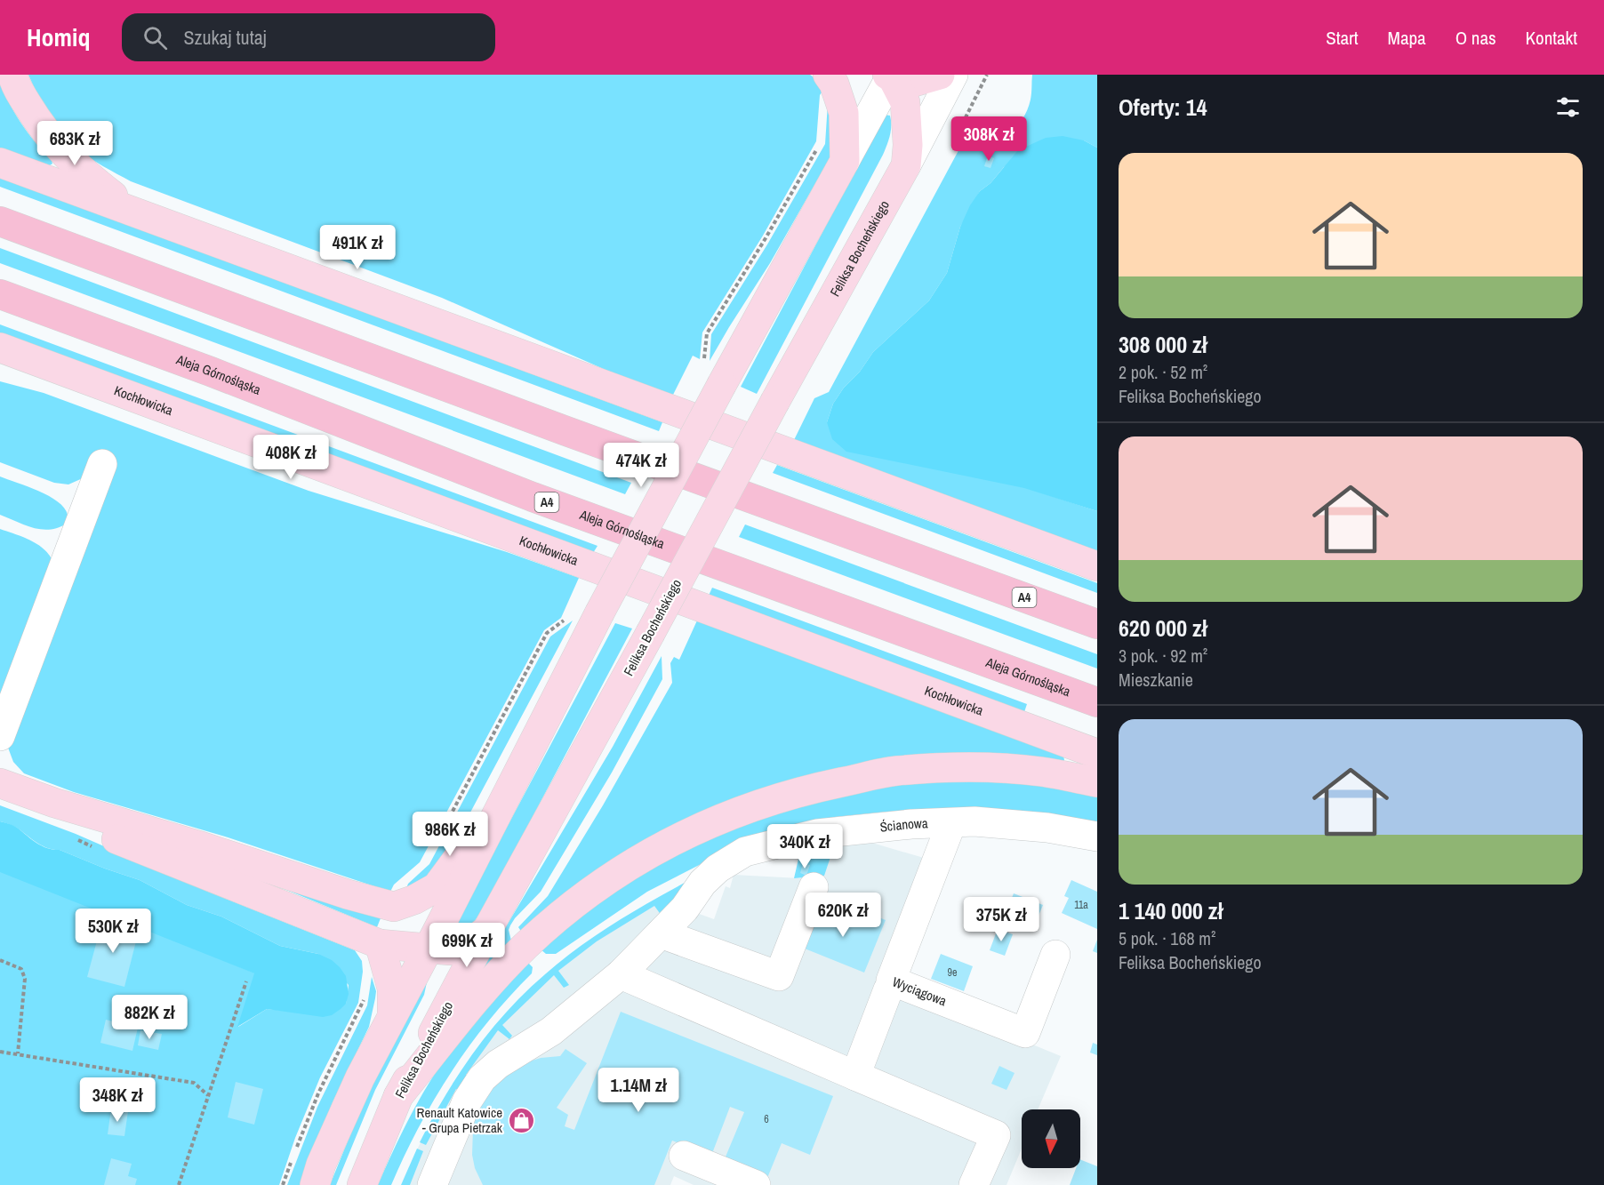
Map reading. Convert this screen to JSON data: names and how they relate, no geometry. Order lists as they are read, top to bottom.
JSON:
{
  "streets": {
    "highway": ["Aleja Górnośląska", "A4"],
    "main road": ["Feliksa Bocheńskiego", "Kochłowicka"],
    "street": ["Ścianowa", "Wyciągowa"]
  },
  "crossings": [
    ["Ścianowa", "Wyciągowa"]
  ],
  "places": {
    "shop": ["Renault Katowice - Grupa Pietrzak"]
  },
  "house_numbers": ["11a", "9e", "6"],
  "north": "bottom",
  "page": {
    "header": "Homiq",
    "search": "Szukaj tutaj",
    "nav": [
      "Start",
      "Mapa",
      "O nas",
      "Kontakt"
    ],
    "heading": "Oferty: 14",
    "price": [
      "308K zł",
      "683K zł",
      "491K zł",
      "408K zł",
      "474K zł",
      "986K zł",
      "340K zł",
      "620K zł",
      "375K zł",
      "530K zł",
      "699K zł",
      "882K zł",
      "1.14M zł",
      "348K zł"
    ],
    "list": [
      {
        "name": "308 000 zł",
        "note": "2 pok. · 52 m² · Feliksa Bocheńskiego"
      },
      {
        "name": "620 000 zł",
        "note": "3 pok. · 92 m² · Mieszkanie"
      },
      {
        "name": "1 140 000 zł",
        "note": "5 pok. · 168 m² · Feliksa Bocheńskiego"
      }
    ]
  }
}
